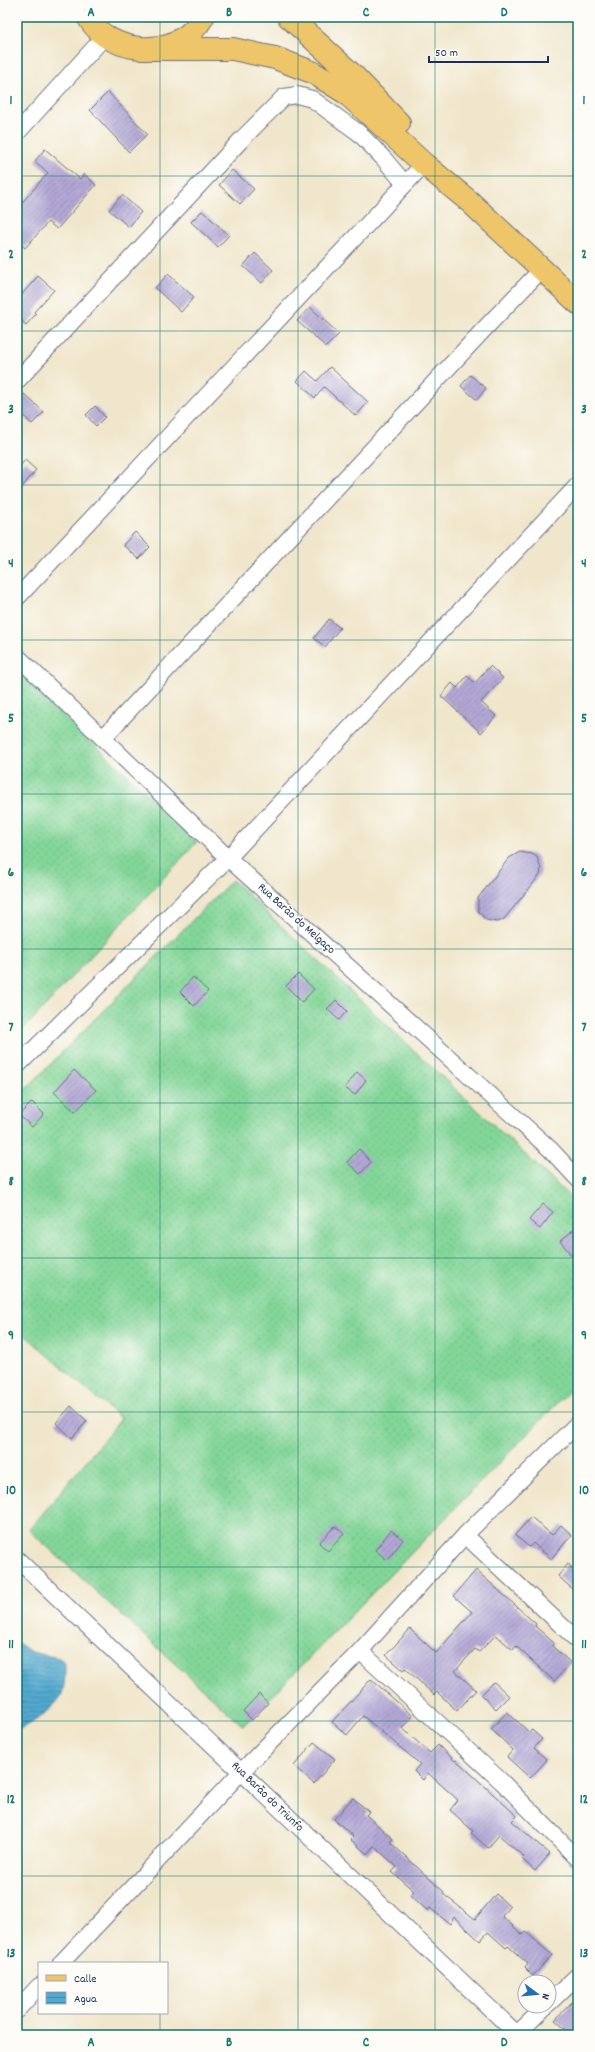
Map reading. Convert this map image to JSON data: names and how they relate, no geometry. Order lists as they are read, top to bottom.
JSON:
{
  "streets": {
    "street": ["Rua Barão do Melgaço", "Rua Barão do Triunfo"]
  },
  "legend": ["Calle", "Agua"],
  "scale_bar": "50 m",
  "north": "right",
  "grid": {
    "columns": [
      "A",
      "B",
      "C",
      "D"
    ],
    "rows": [
      "1",
      "2",
      "3",
      "4",
      "5",
      "6",
      "7",
      "8",
      "9",
      "10",
      "11",
      "12",
      "13"
    ]
  }
}
